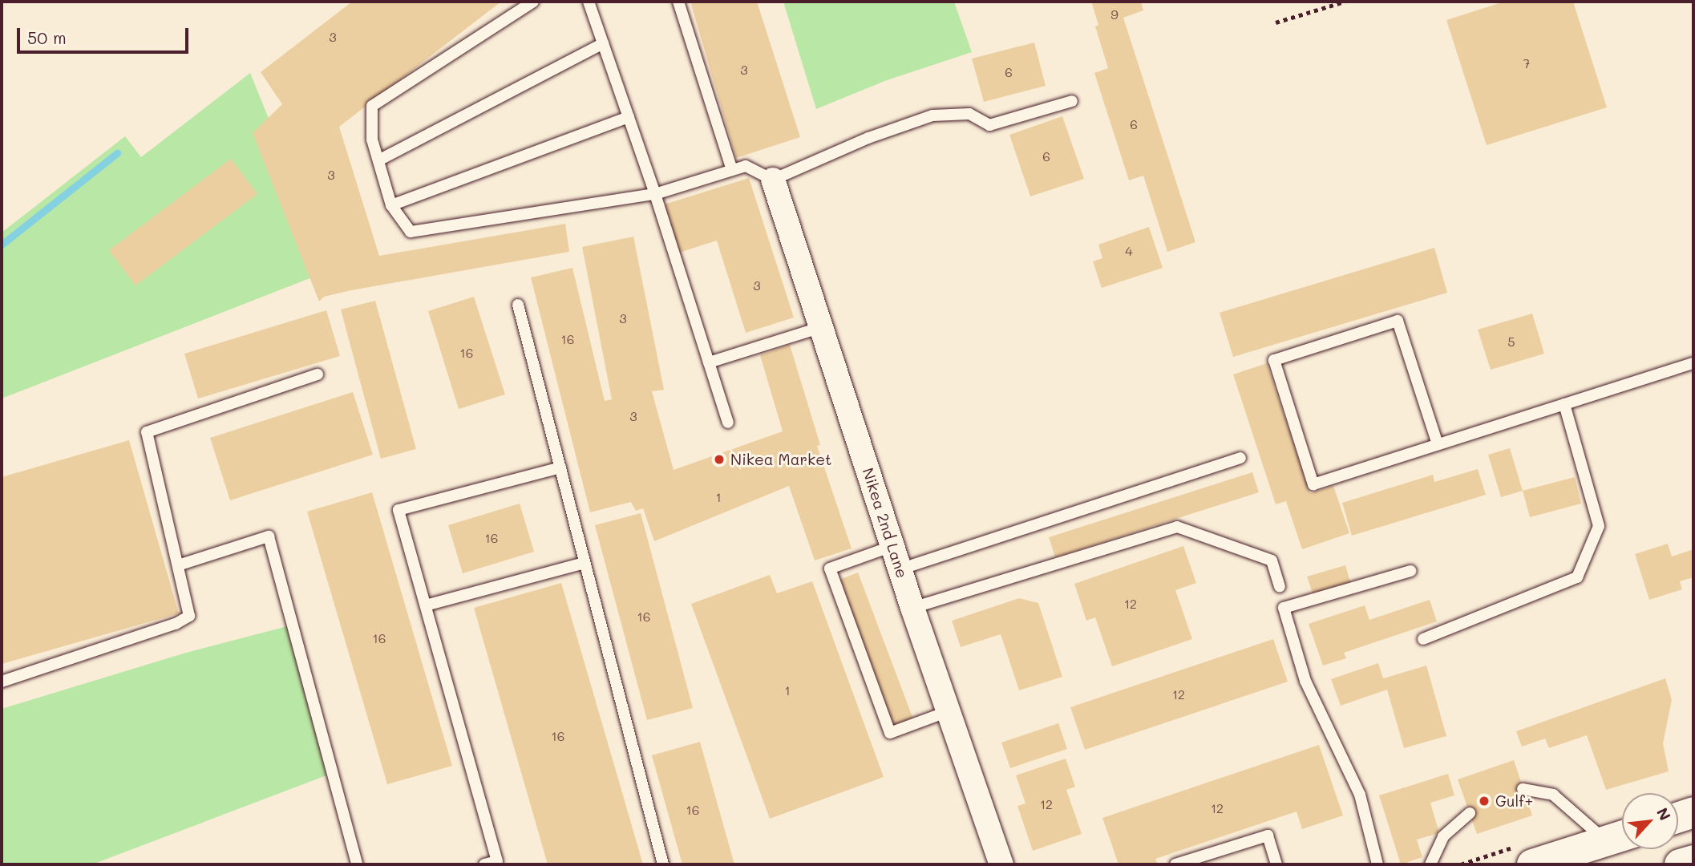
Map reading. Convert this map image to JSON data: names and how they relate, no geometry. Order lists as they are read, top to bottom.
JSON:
{
  "streets": {
    "street": ["Nikea 2nd Lane"]
  },
  "places": ["Nikea Market", "Gulf+"],
  "house_numbers": [
    "9",
    "3",
    "7",
    "3",
    "6",
    "6",
    "6",
    "3",
    "4",
    "3",
    "3",
    "16",
    "5",
    "16",
    "3",
    "1",
    "16",
    "12",
    "16",
    "16",
    "1",
    "12",
    "16",
    "12",
    "12",
    "16"
  ],
  "scale_bar": "50 m",
  "north": "top right"
}
